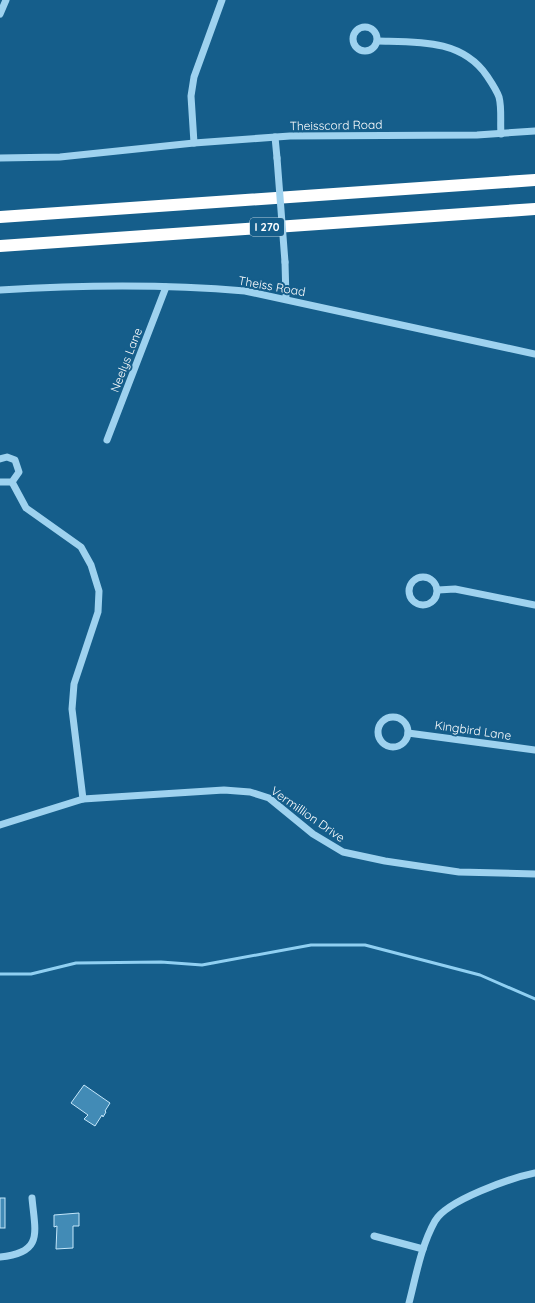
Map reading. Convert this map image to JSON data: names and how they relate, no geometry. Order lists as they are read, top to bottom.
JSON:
{
  "streets": {
    "highway": ["I 270"],
    "street": [
      "Theisscord Road",
      "Theiss Road",
      "Neelys Lane",
      "Kingbird Lane",
      "Vermillion Drive"
    ]
  },
  "crossings": [
    ["Theisscord Road", "Theiss Road"],
    ["Theiss Road", "Neelys Lane"]
  ]
}
